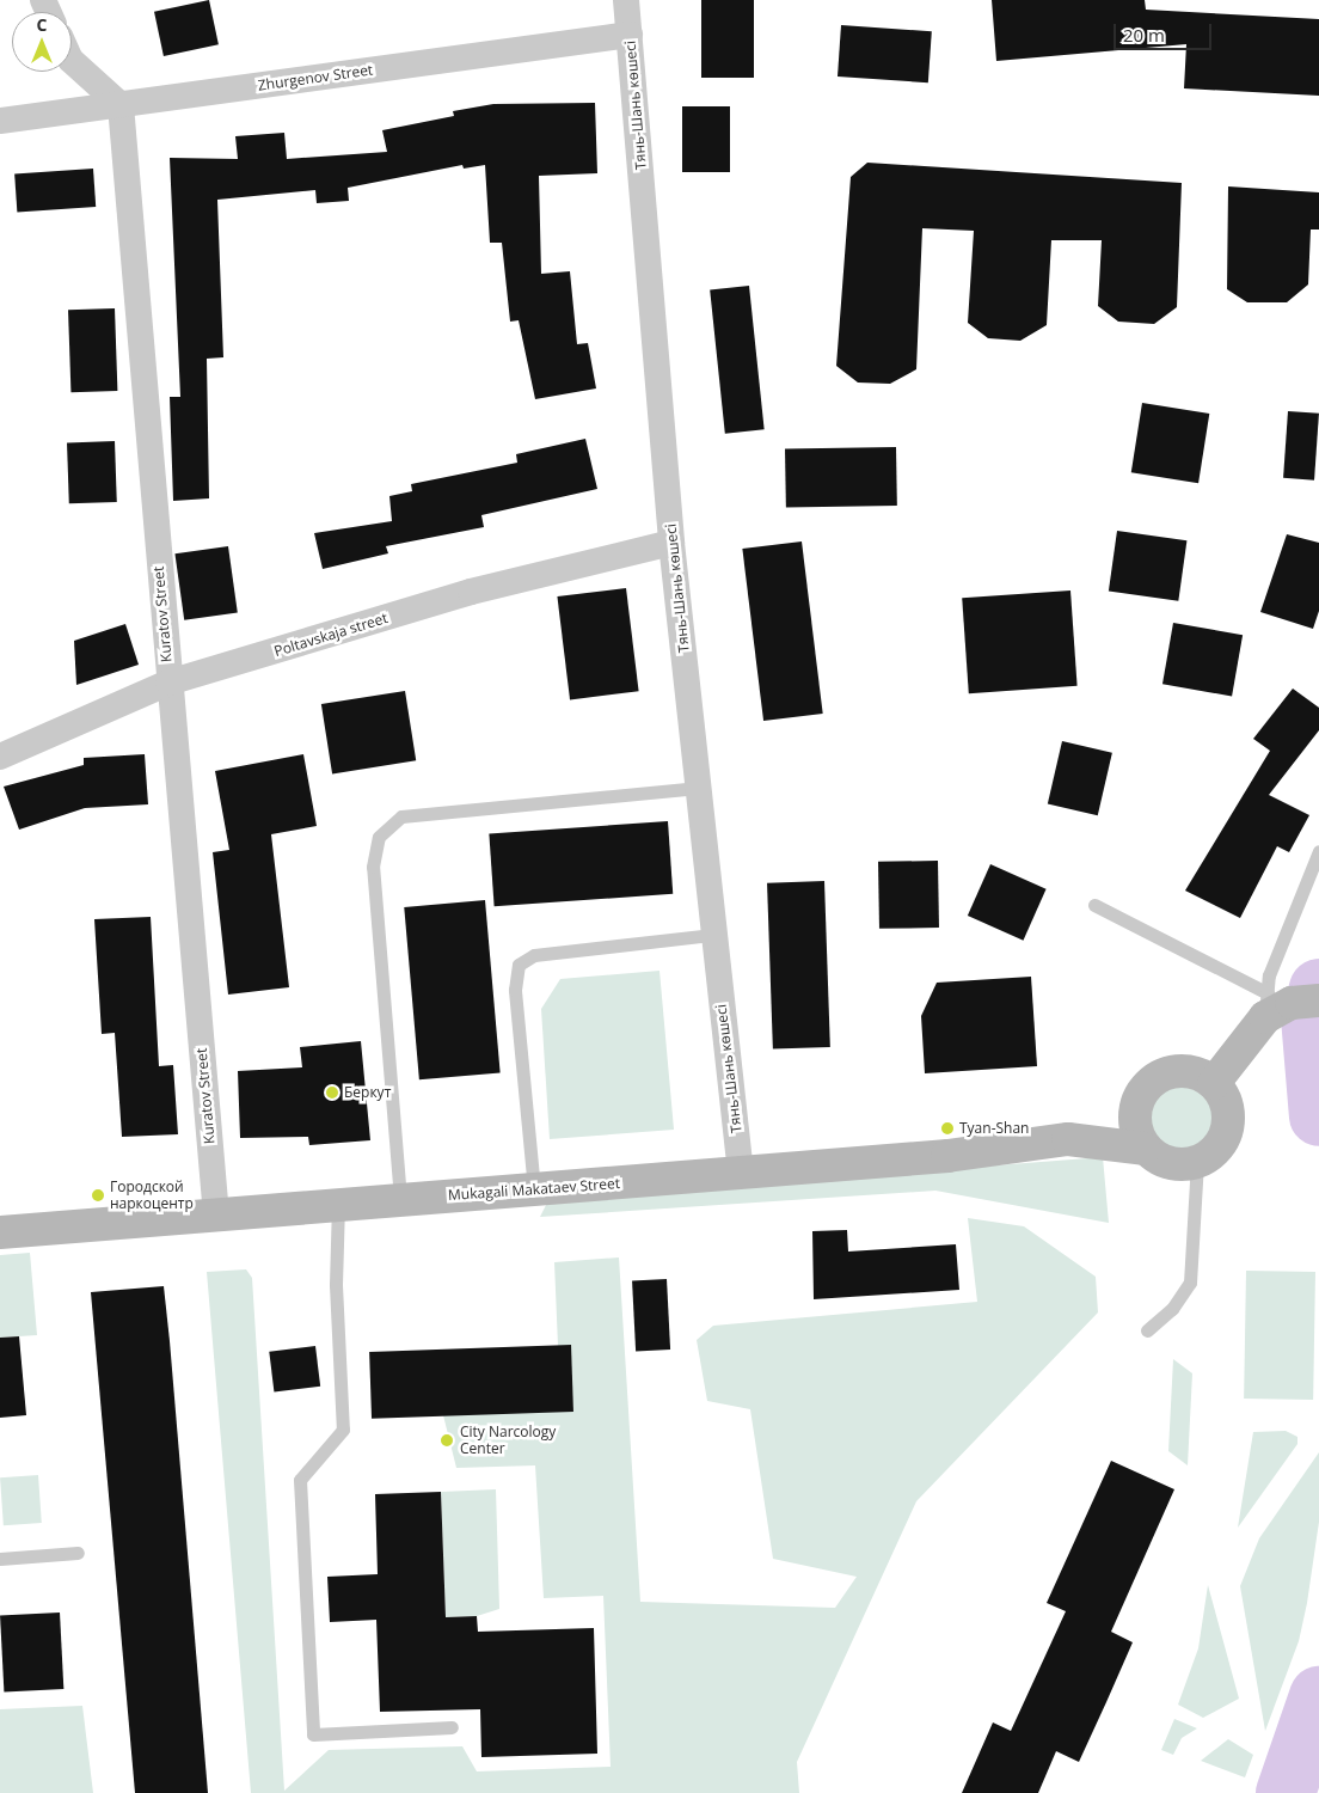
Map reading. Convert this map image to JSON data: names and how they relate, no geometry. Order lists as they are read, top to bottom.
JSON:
{
  "streets": {
    "street": [
      "Zhurgenov Street",
      "Тянь-Шань көшесі",
      "Kuratov Street",
      "Poltavskaja street",
      "Mukagali Makataev Street"
    ]
  },
  "crossings": [
    ["Zhurgenov Street", "Тянь-Шань көшесі"],
    ["Zhurgenov Street", "Kuratov Street"],
    ["Тянь-Шань көшесі", "Poltavskaja street"],
    ["Тянь-Шань көшесі", "Mukagali Makataev Street"],
    ["Kuratov Street", "Poltavskaja street"],
    ["Kuratov Street", "Mukagali Makataev Street"]
  ],
  "places": [
    "Беркут",
    "Tyan-Shan",
    "Городской наркоцентр",
    "City Narcology Center"
  ],
  "scale_bar": "20 m",
  "north": "top"
}
